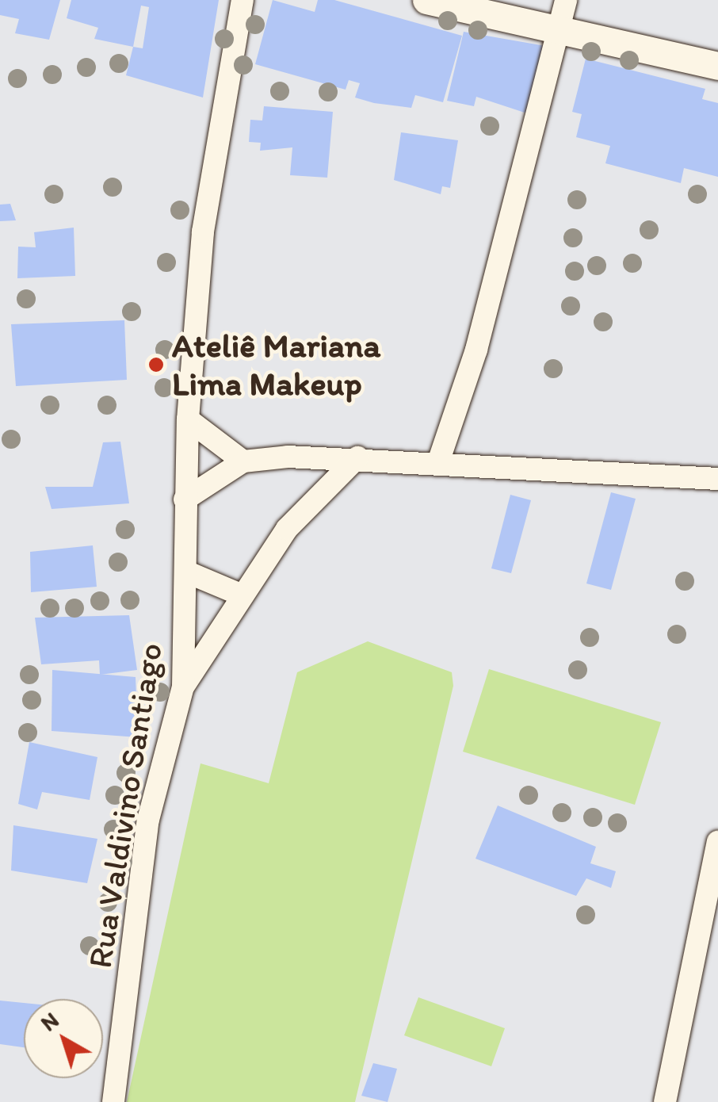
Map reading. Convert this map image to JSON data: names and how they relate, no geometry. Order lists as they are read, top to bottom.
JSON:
{
  "streets": {
    "street": ["Rua Valdivino Santiago"]
  },
  "places": ["Ateliê Mariana Lima Makeup"],
  "north": "top left"
}
